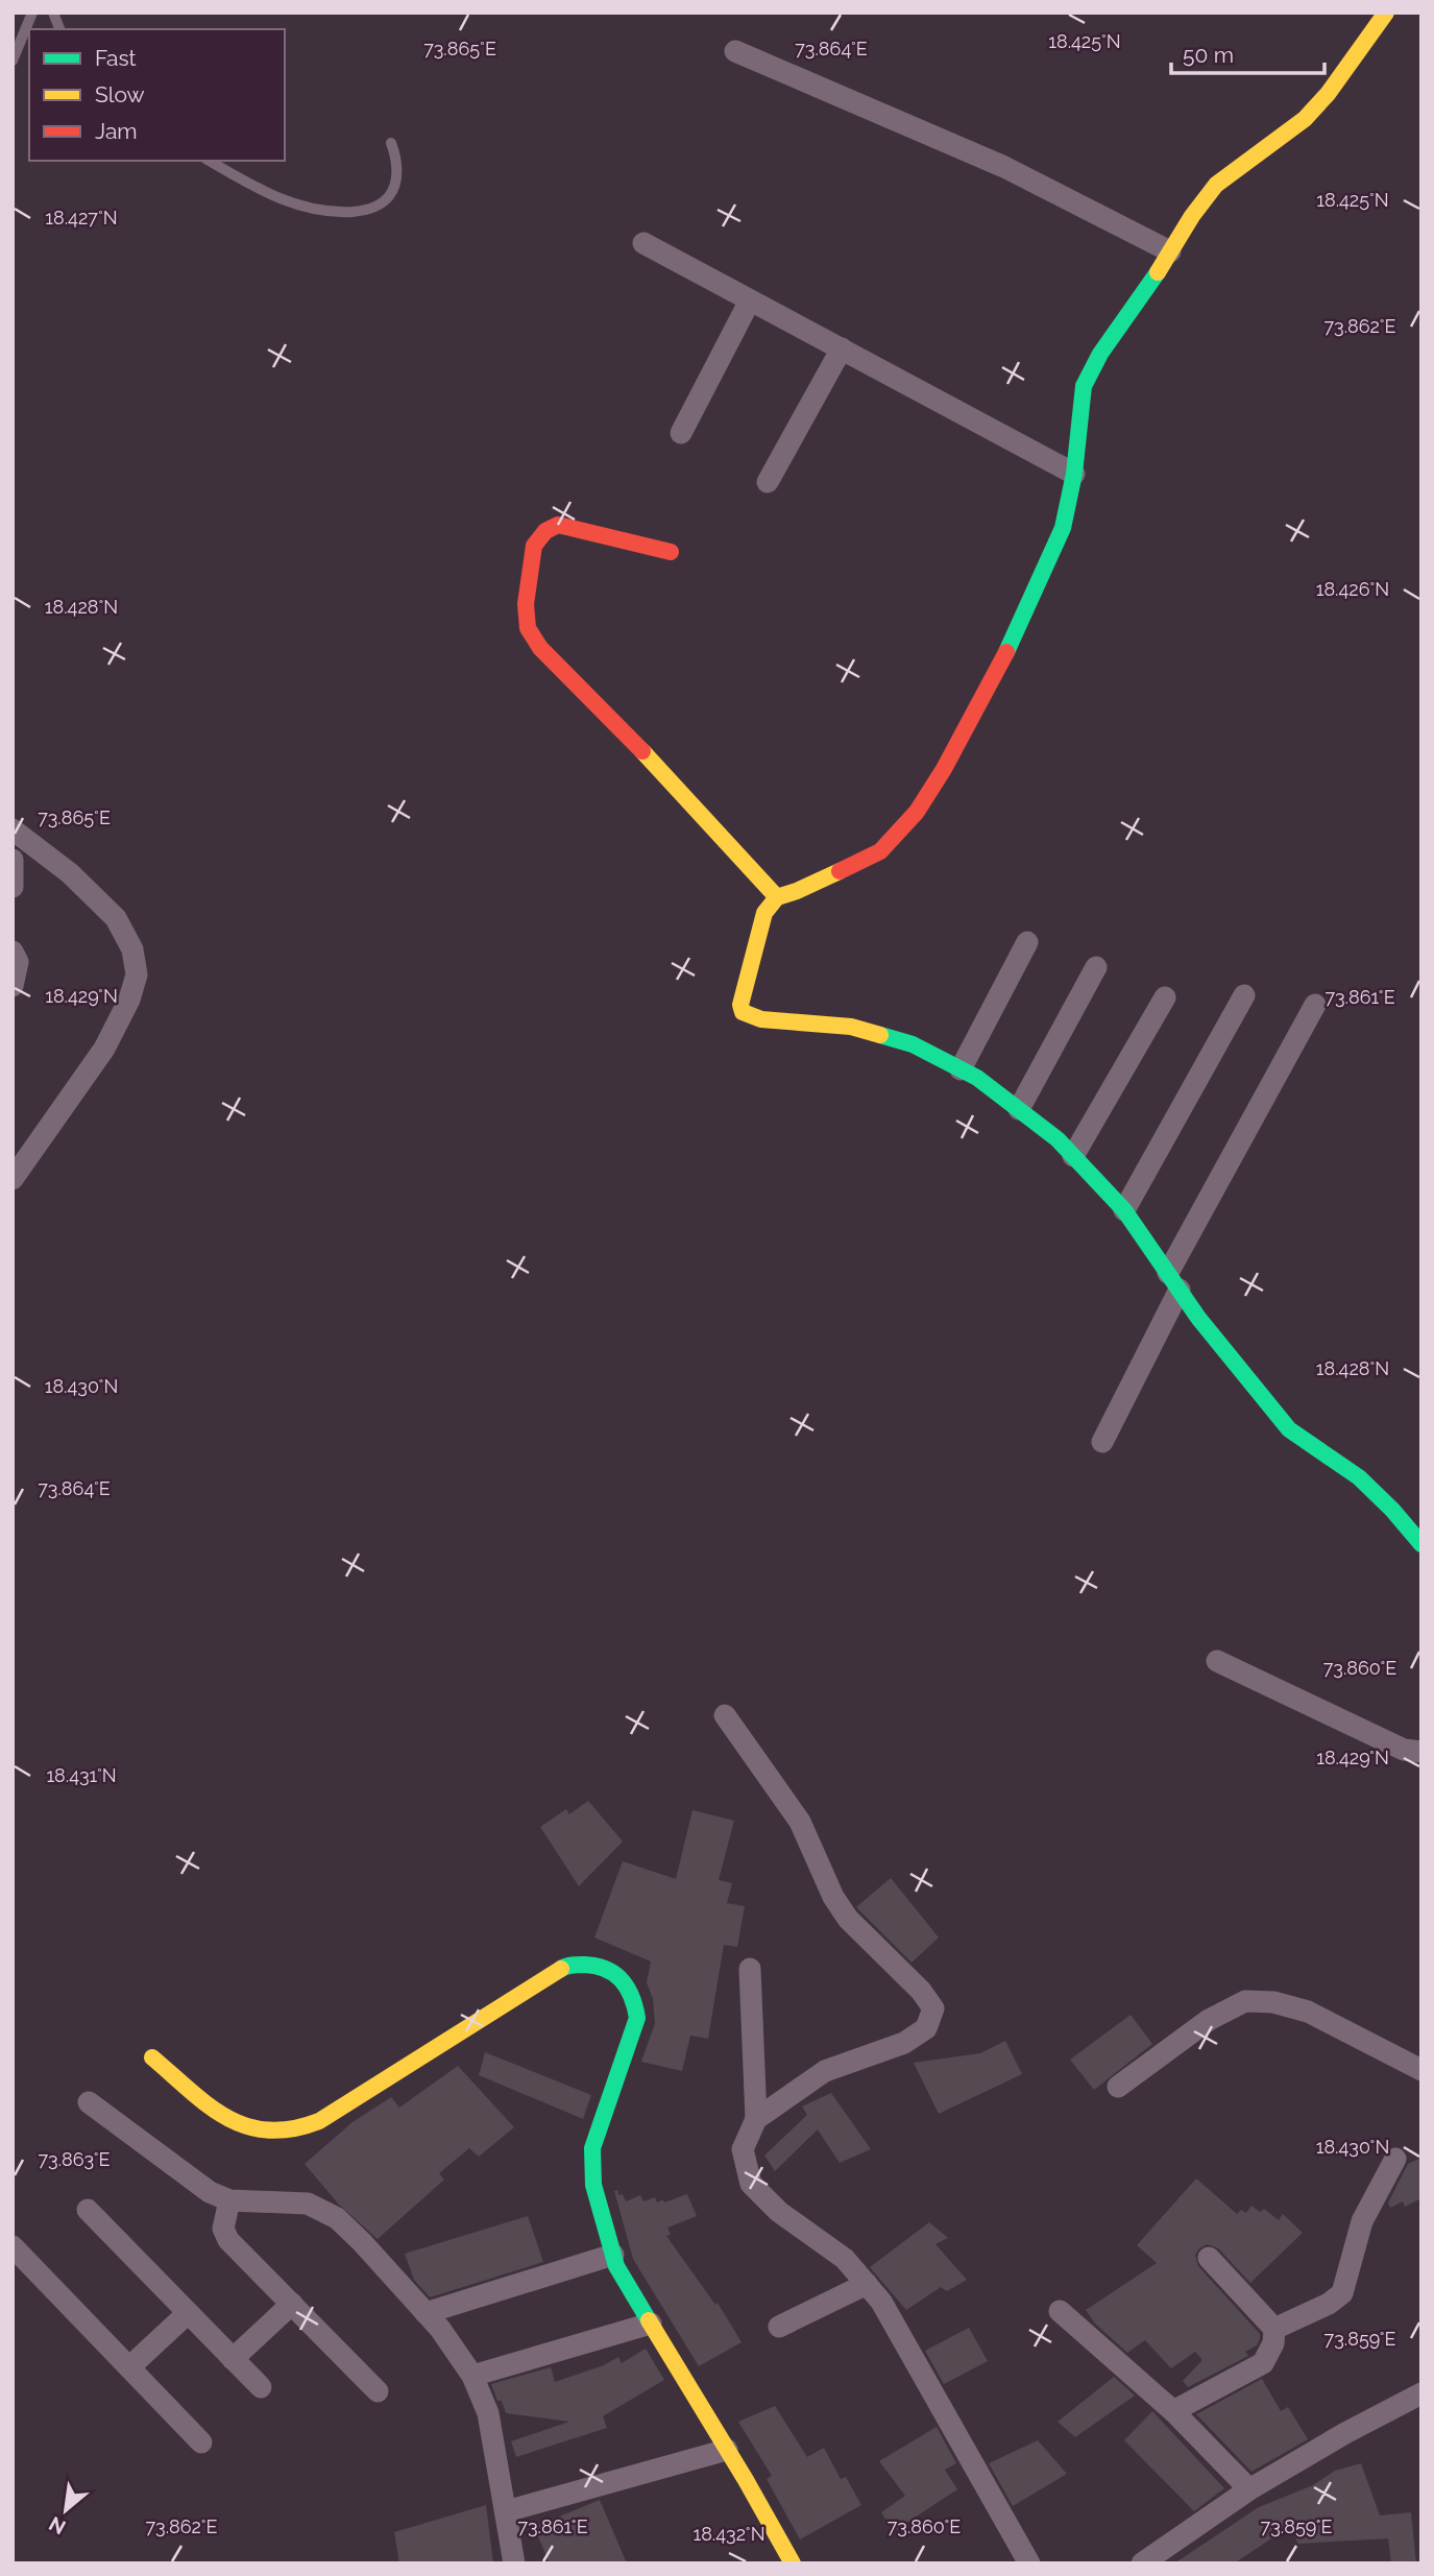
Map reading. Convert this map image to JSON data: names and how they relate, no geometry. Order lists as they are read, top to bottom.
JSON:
{
  "legend": ["Fast", "Slow", "Jam"],
  "scale_bar": "50 m",
  "north": "bottom left",
  "coordinates": [
    "18.425°N",
    "73.865°E",
    "73.864°E",
    "18.427°N",
    "73.862°E",
    "18.426°N",
    "18.428°N",
    "18.429°N",
    "73.861°E",
    "18.430°N",
    "73.860°E",
    "18.431°N",
    "73.863°E",
    "73.859°E",
    "18.432°N"
  ]
}
